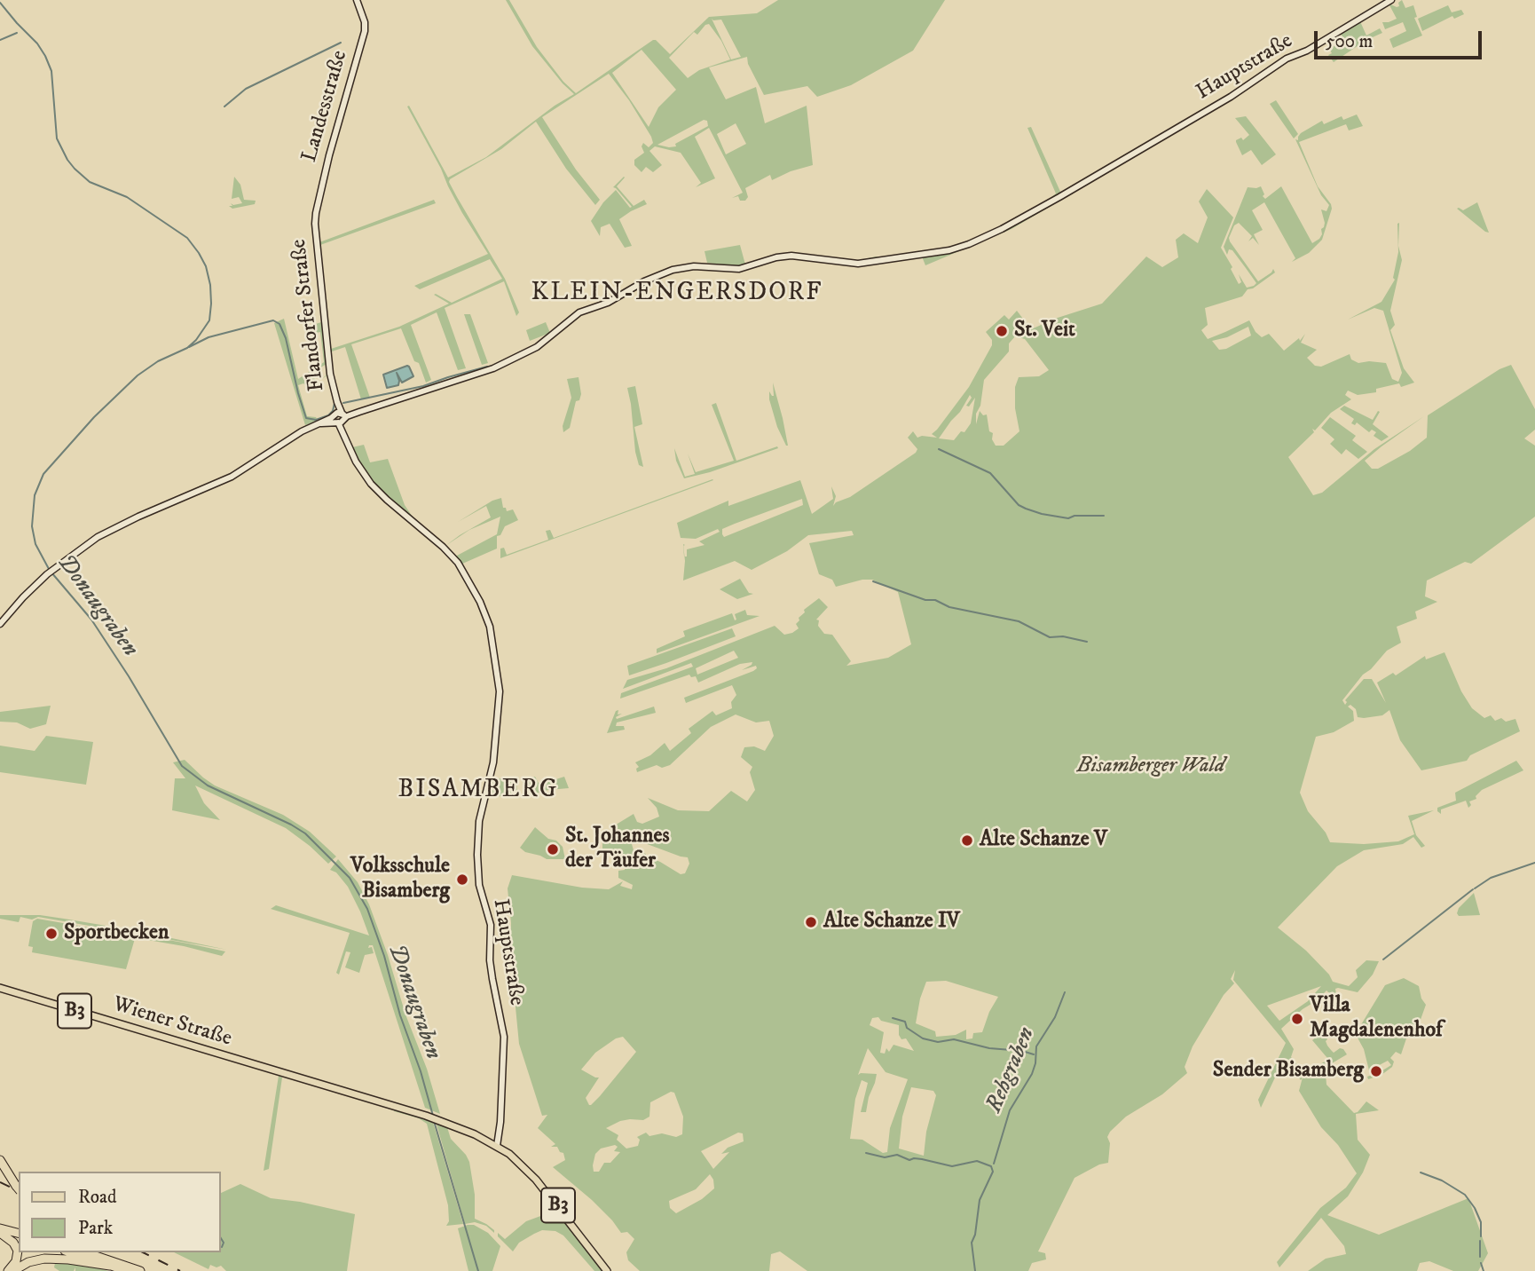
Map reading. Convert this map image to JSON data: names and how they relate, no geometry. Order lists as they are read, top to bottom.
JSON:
{
  "streets": {
    "main road": [
      "Hauptstraße",
      "Landesstraße",
      "Flandorfer Straße",
      "B3",
      "Wiener Straße"
    ]
  },
  "crossings": [
    ["Hauptstraße", "Flandorfer Straße"],
    ["Hauptstraße", "B3"],
    ["Hauptstraße", "Wiener Straße"],
    ["Landesstraße", "Flandorfer Straße"],
    ["B3", "Wiener Straße"]
  ],
  "districts": ["KLEIN-ENGERSDORF", "BISAMBERG"],
  "water": ["Donaugraben", "Rehgraben"],
  "parks": ["Bisamberger Wald"],
  "places": [
    "St. Veit",
    "Alte Schanze V",
    "St. Johannes der Täufer",
    "Volksschule Bisamberg",
    "Alte Schanze IV",
    "Sportbecken",
    "Villa Magdalenenhof",
    "Sender Bisamberg"
  ],
  "legend": ["Road", "Park"],
  "scale_bar": "500 m"
}
